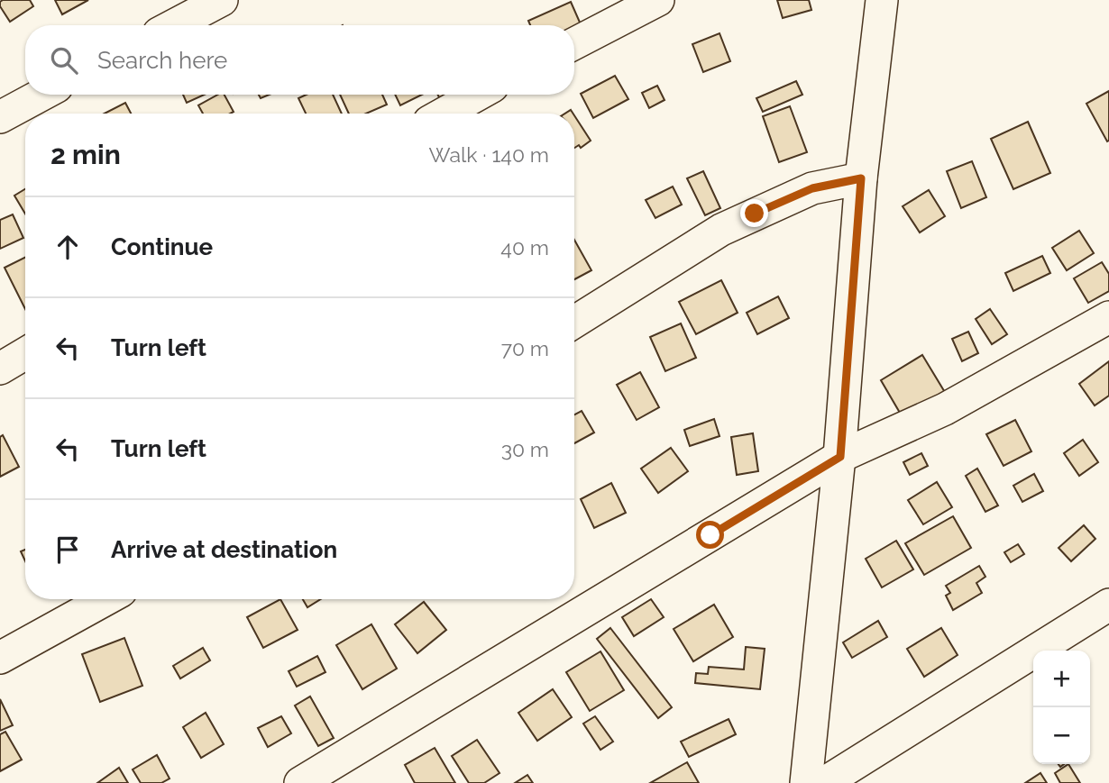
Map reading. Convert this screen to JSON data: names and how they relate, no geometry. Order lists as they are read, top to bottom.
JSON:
{
  "page": {
    "search": "Search here",
    "heading": ["2 min", "Walk · 140 m"],
    "list": [
      ["Continue", "40 m"],
      ["Turn left", "70 m"],
      ["Turn left", "30 m"],
      "Arrive at destination"
    ],
    "map_buttons": ["+", "−"]
  }
}
